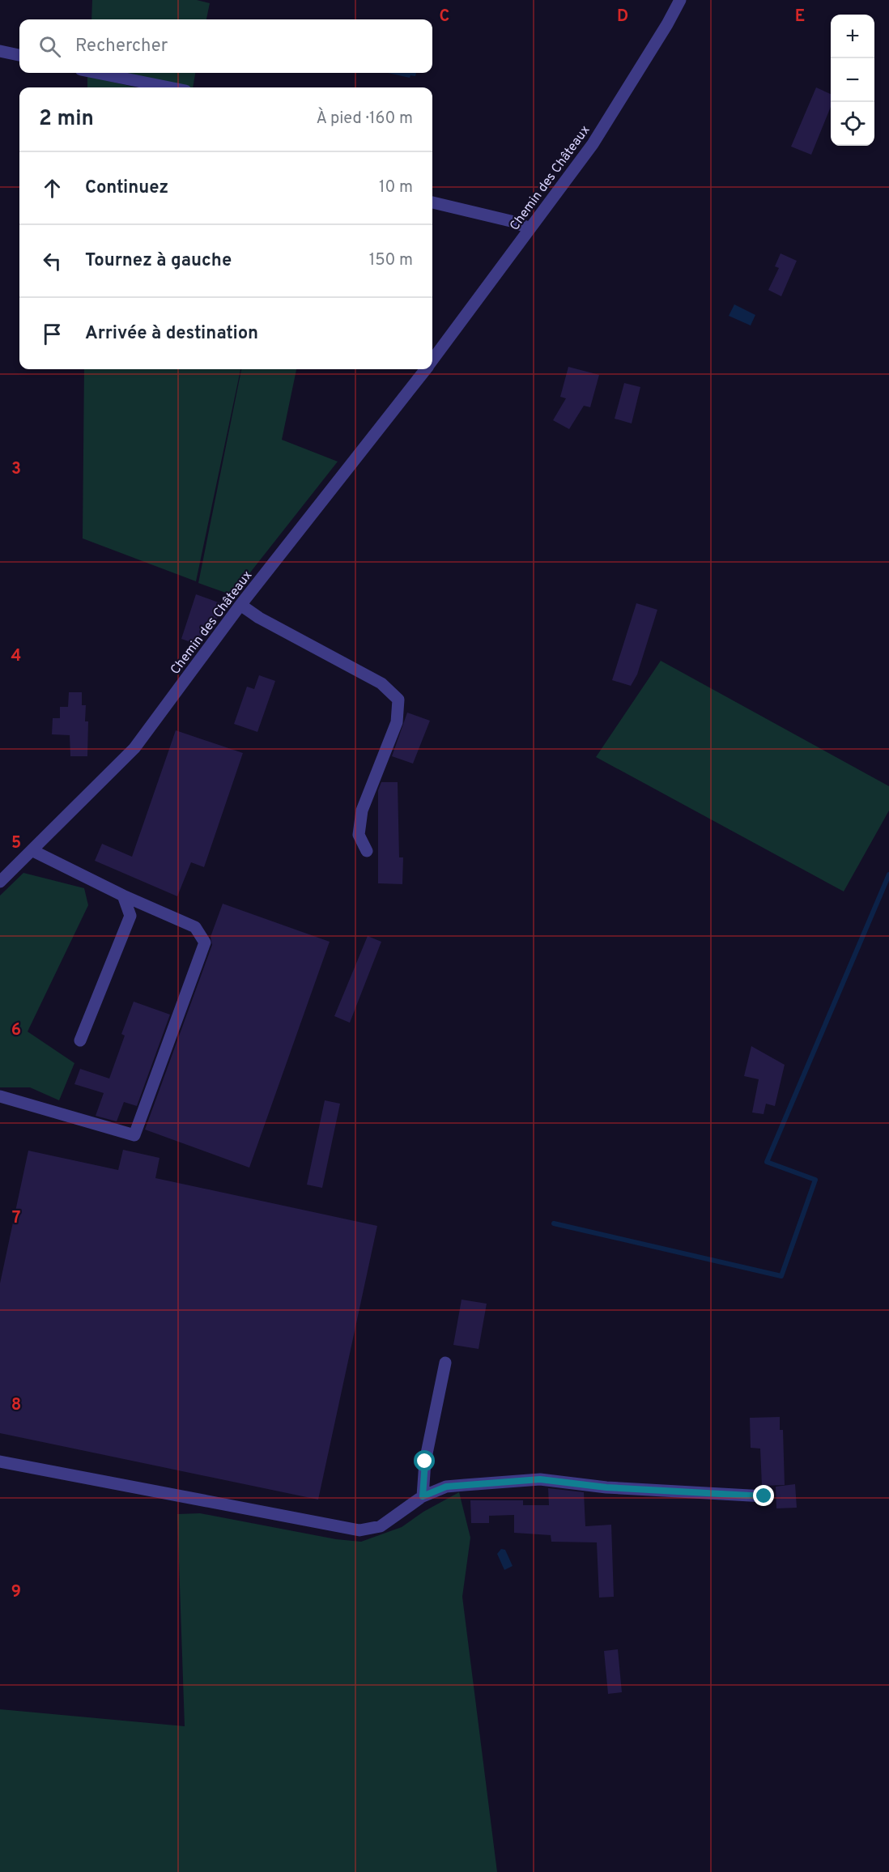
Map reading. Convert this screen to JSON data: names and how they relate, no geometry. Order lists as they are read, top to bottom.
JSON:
{
  "streets": {
    "street": ["Chemin des Châteaux"]
  },
  "page": {
    "map_buttons": ["+", "−"],
    "search": "Rechercher",
    "heading": ["2 min", "À pied · 160 m"],
    "list": [
      ["Continuez", "10 m"],
      ["Tournez à gauche", "150 m"],
      "Arrivée à destination"
    ]
  },
  "grid": {
    "columns": ["C", "D", "E"],
    "rows": [
      "3",
      "4",
      "5",
      "6",
      "7",
      "8",
      "9"
    ]
  }
}
